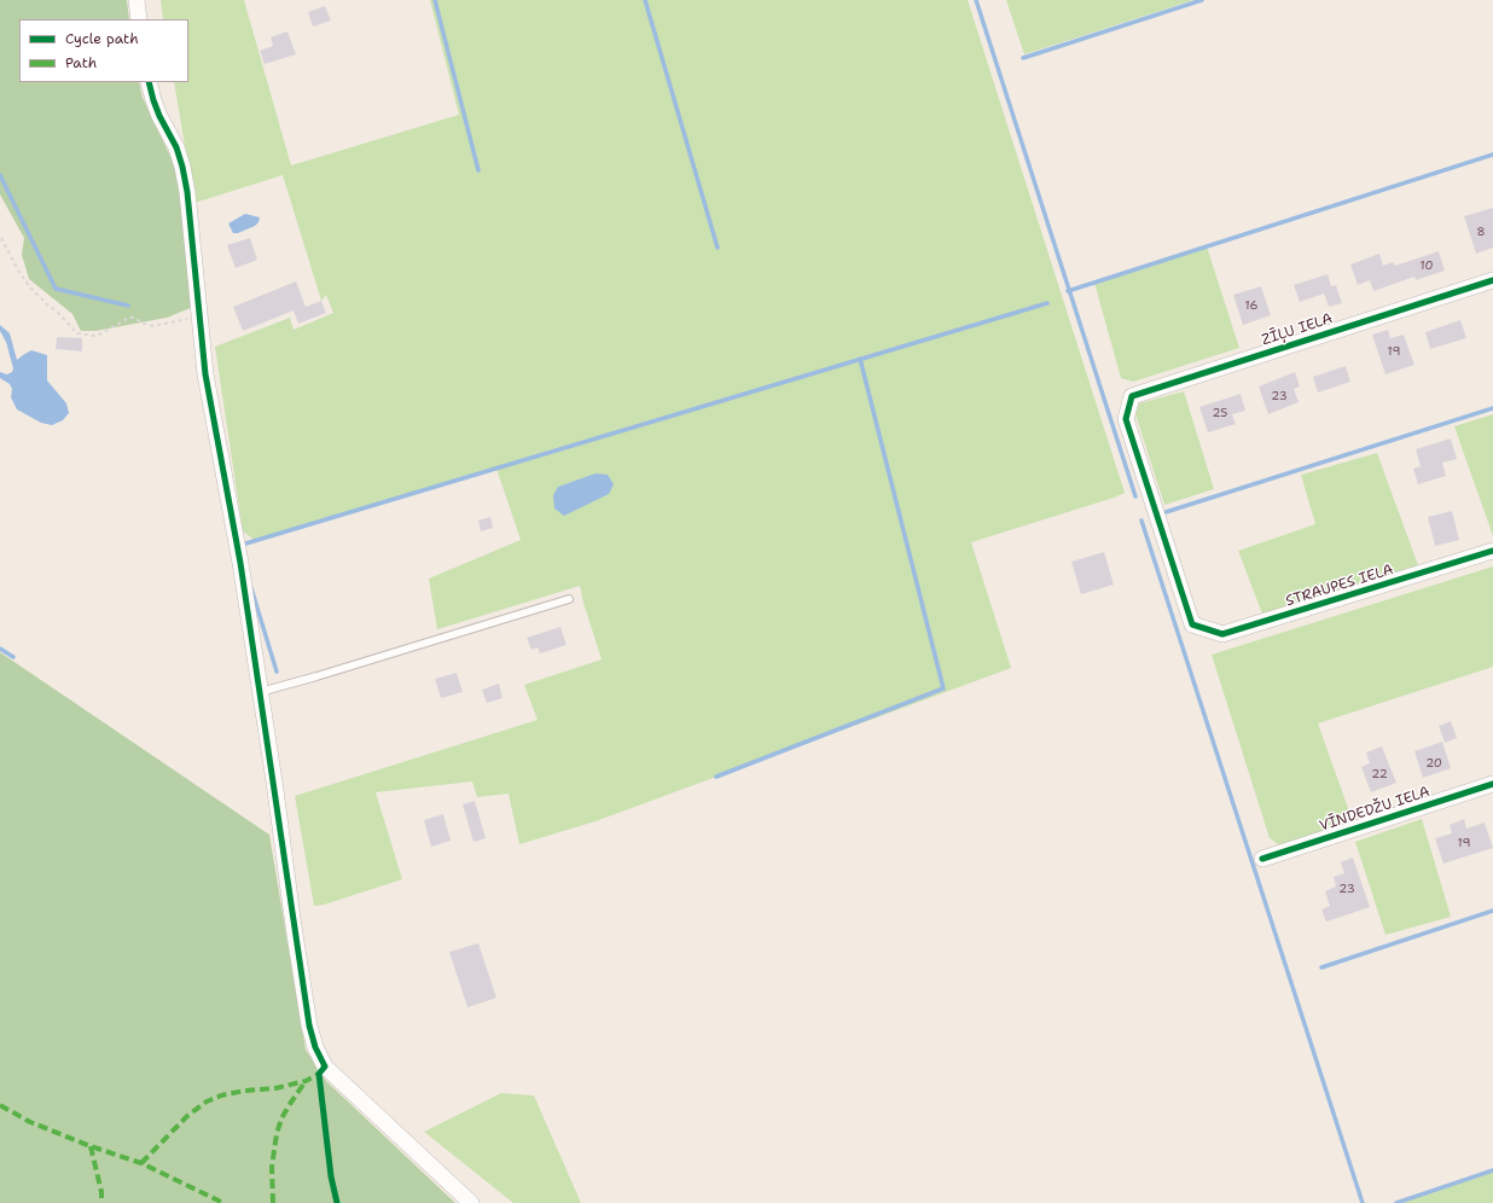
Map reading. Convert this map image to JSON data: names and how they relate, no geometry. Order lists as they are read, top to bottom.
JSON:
{
  "streets": {
    "street": ["ZĪĻU IELA", "STRAUPES IELA", "VĪNDEDŽU IELA"]
  },
  "crossings": [
    ["ZĪĻU IELA", "STRAUPES IELA"]
  ],
  "house_numbers": [
    "8",
    "10",
    "16",
    "19",
    "23",
    "25",
    "20",
    "22",
    "19",
    "23"
  ],
  "legend": ["Cycle path", "Path"]
}
